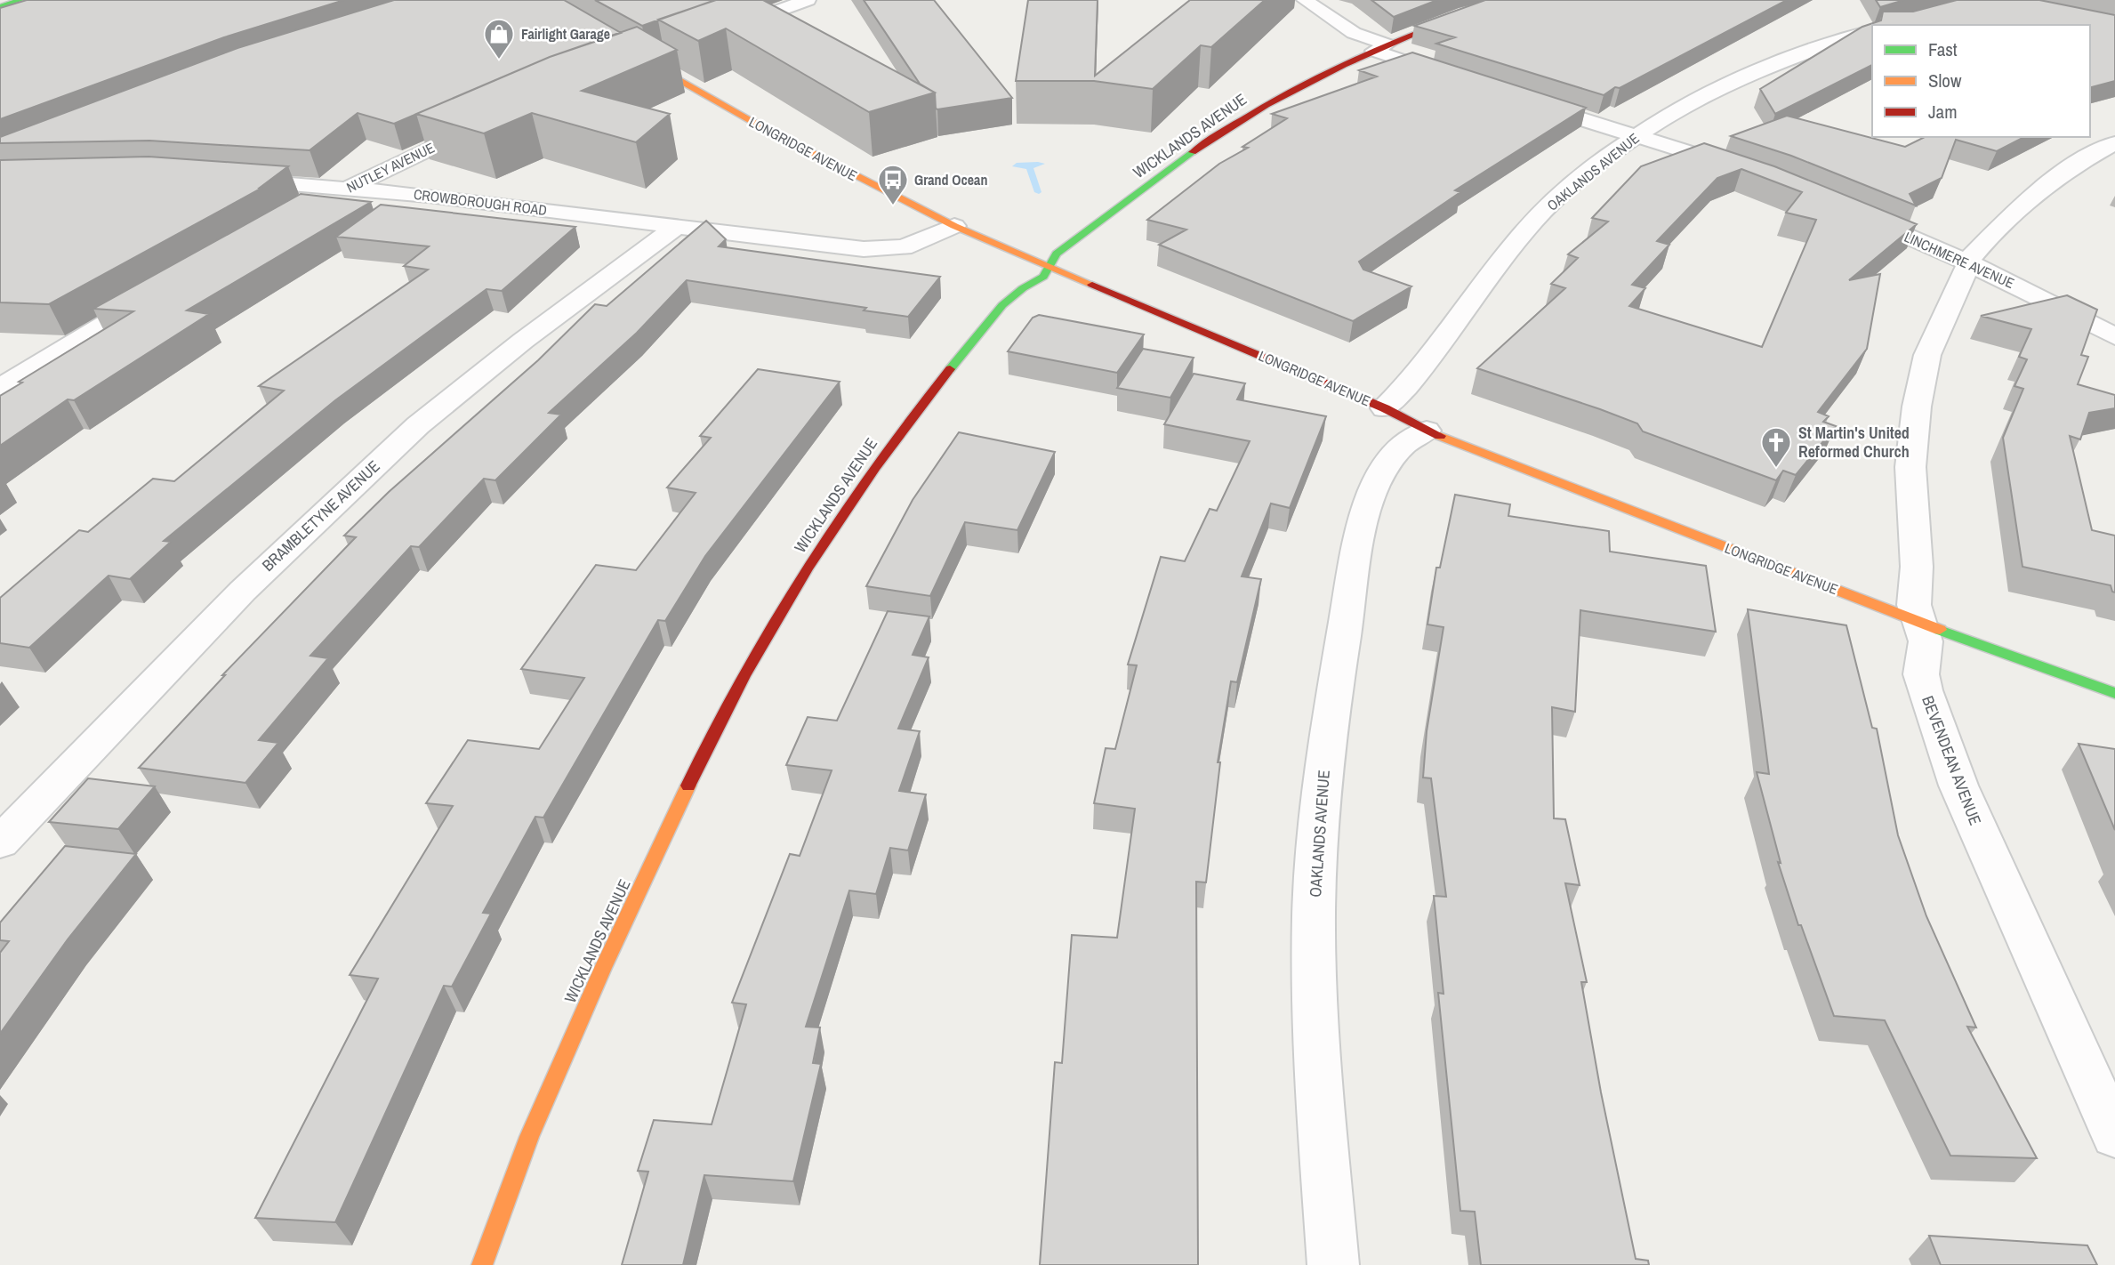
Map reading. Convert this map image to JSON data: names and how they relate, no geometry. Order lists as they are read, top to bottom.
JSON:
{
  "streets": {
    "street": [
      "WICKLANDS AVENUE",
      "LONGRIDGE AVENUE",
      "NUTLEY AVENUE",
      "OAKLANDS AVENUE",
      "CROWBOROUGH ROAD",
      "LINCHMERE AVENUE",
      "BRAMBLETYNE AVENUE",
      "BEVENDEAN AVENUE"
    ]
  },
  "crossings": [
    ["WICKLANDS AVENUE", "LONGRIDGE AVENUE"],
    ["LONGRIDGE AVENUE", "OAKLANDS AVENUE"],
    ["LONGRIDGE AVENUE", "CROWBOROUGH ROAD"],
    ["LONGRIDGE AVENUE", "BEVENDEAN AVENUE"],
    ["NUTLEY AVENUE", "CROWBOROUGH ROAD"],
    ["CROWBOROUGH ROAD", "BRAMBLETYNE AVENUE"],
    ["LINCHMERE AVENUE", "BEVENDEAN AVENUE"]
  ],
  "places": {
    "shop": ["Fairlight Garage"],
    "bus stop": ["Grand Ocean"],
    "church": ["St Martin's United Reformed Church"]
  },
  "legend": ["Fast", "Slow", "Jam"]
}
